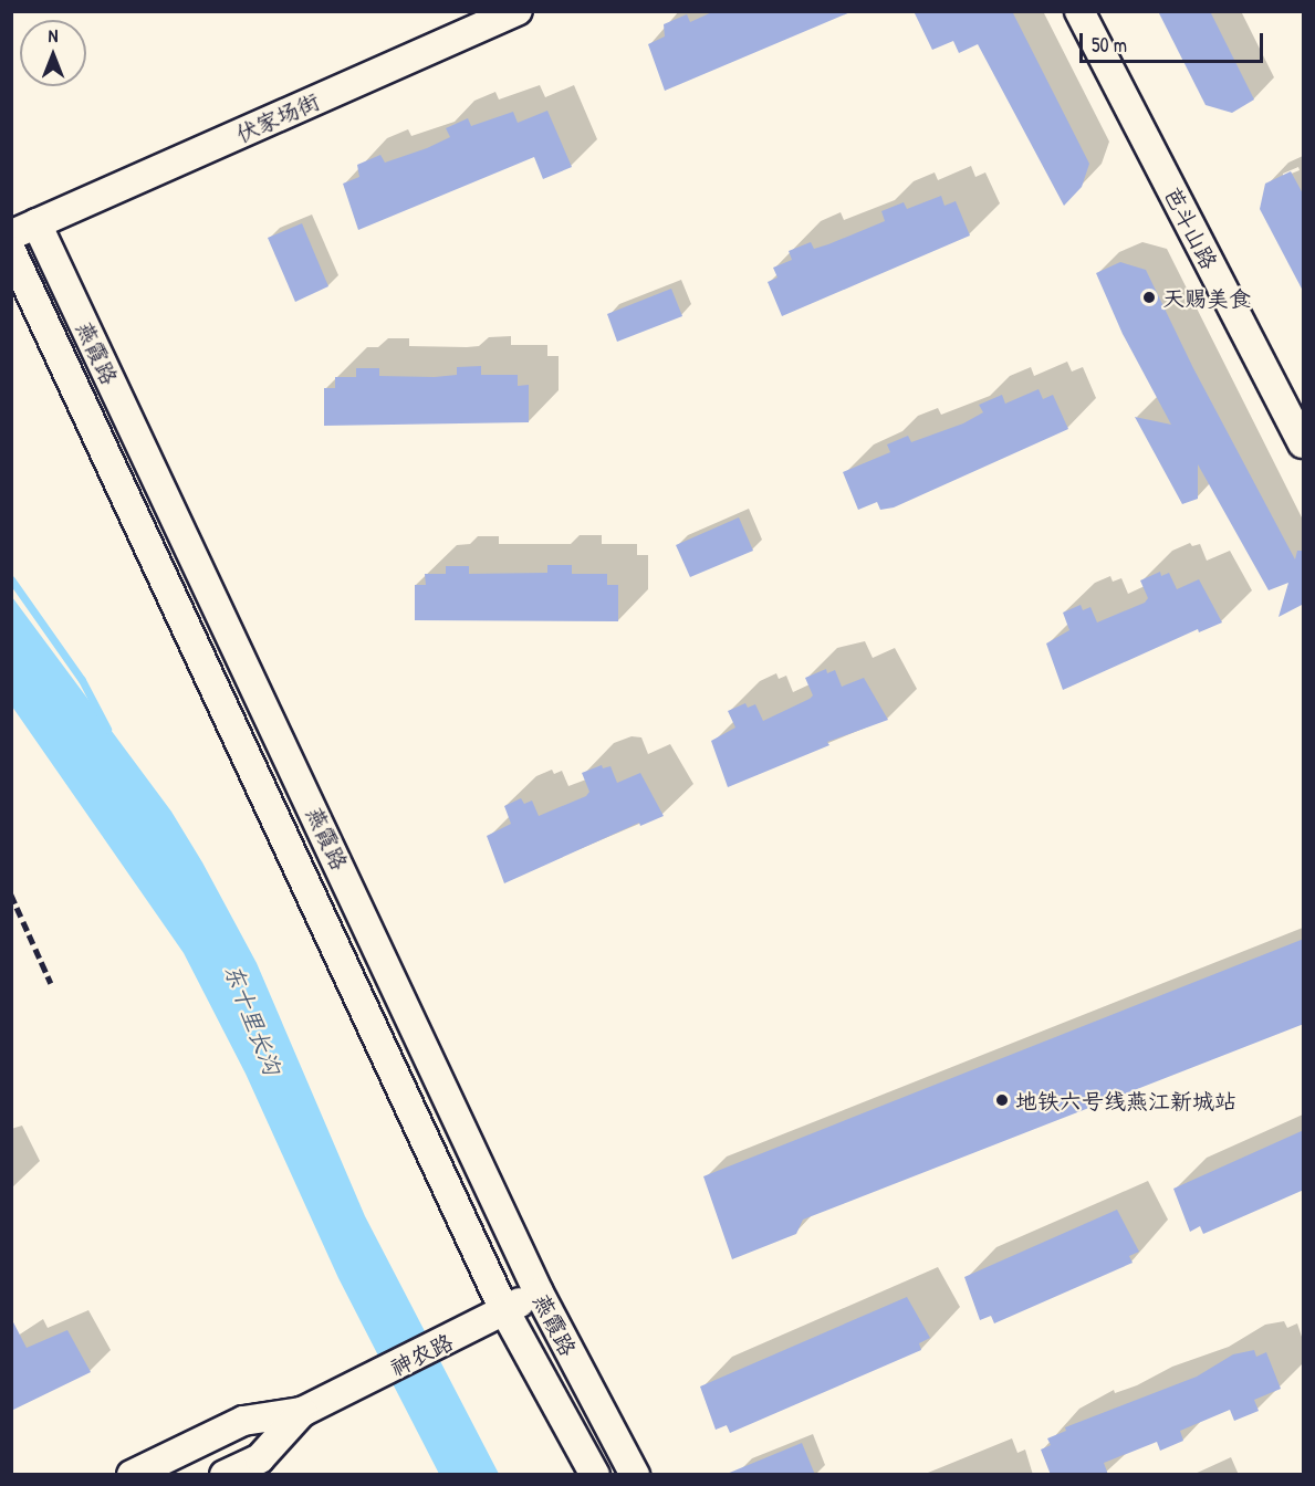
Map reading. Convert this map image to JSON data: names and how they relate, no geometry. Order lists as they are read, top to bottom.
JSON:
{
  "streets": {
    "street": [
      "伏家场街",
      "芭斗山路",
      "燕霞路",
      "神农路"
    ]
  },
  "crossings": [
    ["伏家场街", "燕霞路"],
    ["燕霞路", "神农路"]
  ],
  "water": ["东十里长沟"],
  "places": ["天赐美食", "地铁六号线燕江新城站"],
  "scale_bar": "50 m",
  "north": "top"
}
